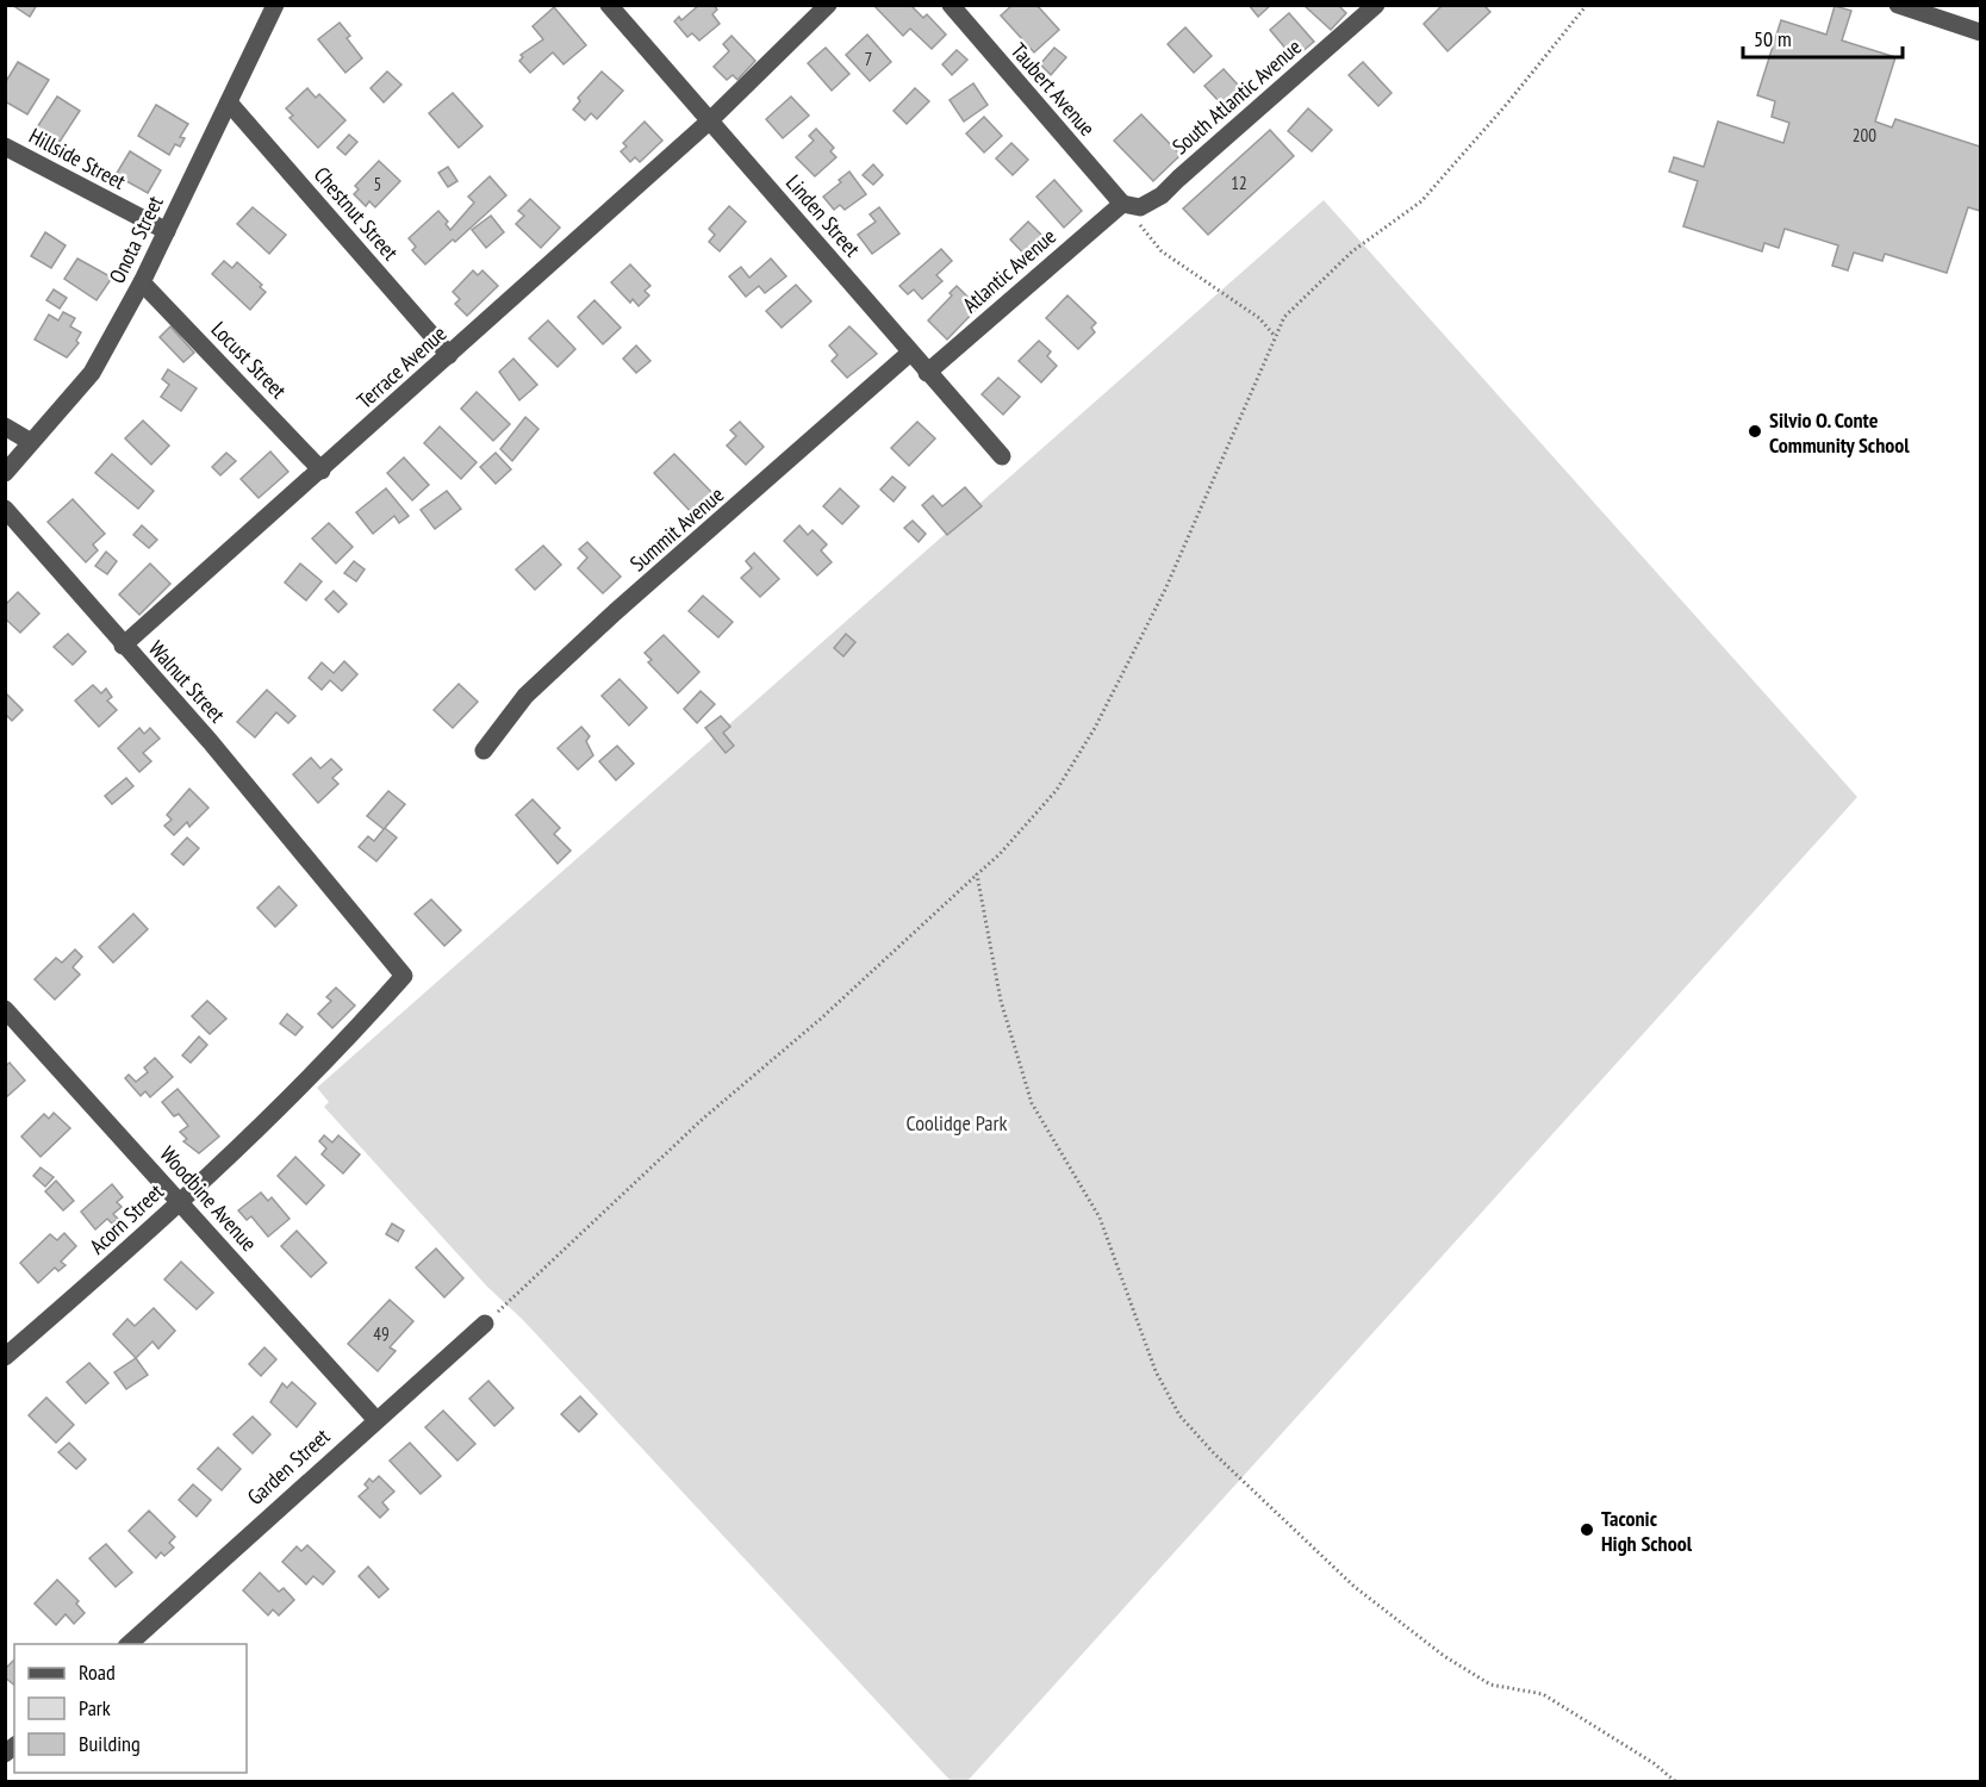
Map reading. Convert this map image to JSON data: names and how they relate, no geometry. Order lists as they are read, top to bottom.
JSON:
{
  "streets": {
    "street": [
      "Taubert Avenue",
      "South Atlantic Avenue",
      "Hillside Street",
      "Chestnut Street",
      "Linden Street",
      "Onota Street",
      "Atlantic Avenue",
      "Locust Street",
      "Terrace Avenue",
      "Summit Avenue",
      "Walnut Street",
      "Woodbine Avenue",
      "Acorn Street",
      "Garden Street"
    ]
  },
  "crossings": [
    ["Taubert Avenue", "South Atlantic Avenue"],
    ["Taubert Avenue", "Atlantic Avenue"],
    ["South Atlantic Avenue", "Atlantic Avenue"],
    ["Hillside Street", "Onota Street"],
    ["Chestnut Street", "Onota Street"],
    ["Chestnut Street", "Terrace Avenue"],
    ["Linden Street", "Atlantic Avenue"],
    ["Linden Street", "Terrace Avenue"],
    ["Linden Street", "Summit Avenue"],
    ["Onota Street", "Locust Street"],
    ["Locust Street", "Terrace Avenue"],
    ["Terrace Avenue", "Walnut Street"],
    ["Walnut Street", "Acorn Street"],
    ["Woodbine Avenue", "Acorn Street"],
    ["Woodbine Avenue", "Garden Street"]
  ],
  "parks": ["Coolidge Park"],
  "places": ["Silvio O. Conte Community School", "Taconic High School"],
  "house_numbers": [
    "7",
    "200",
    "12",
    "5",
    "49"
  ],
  "legend": ["Road", "Park", "Building"],
  "scale_bar": "50 m"
}
